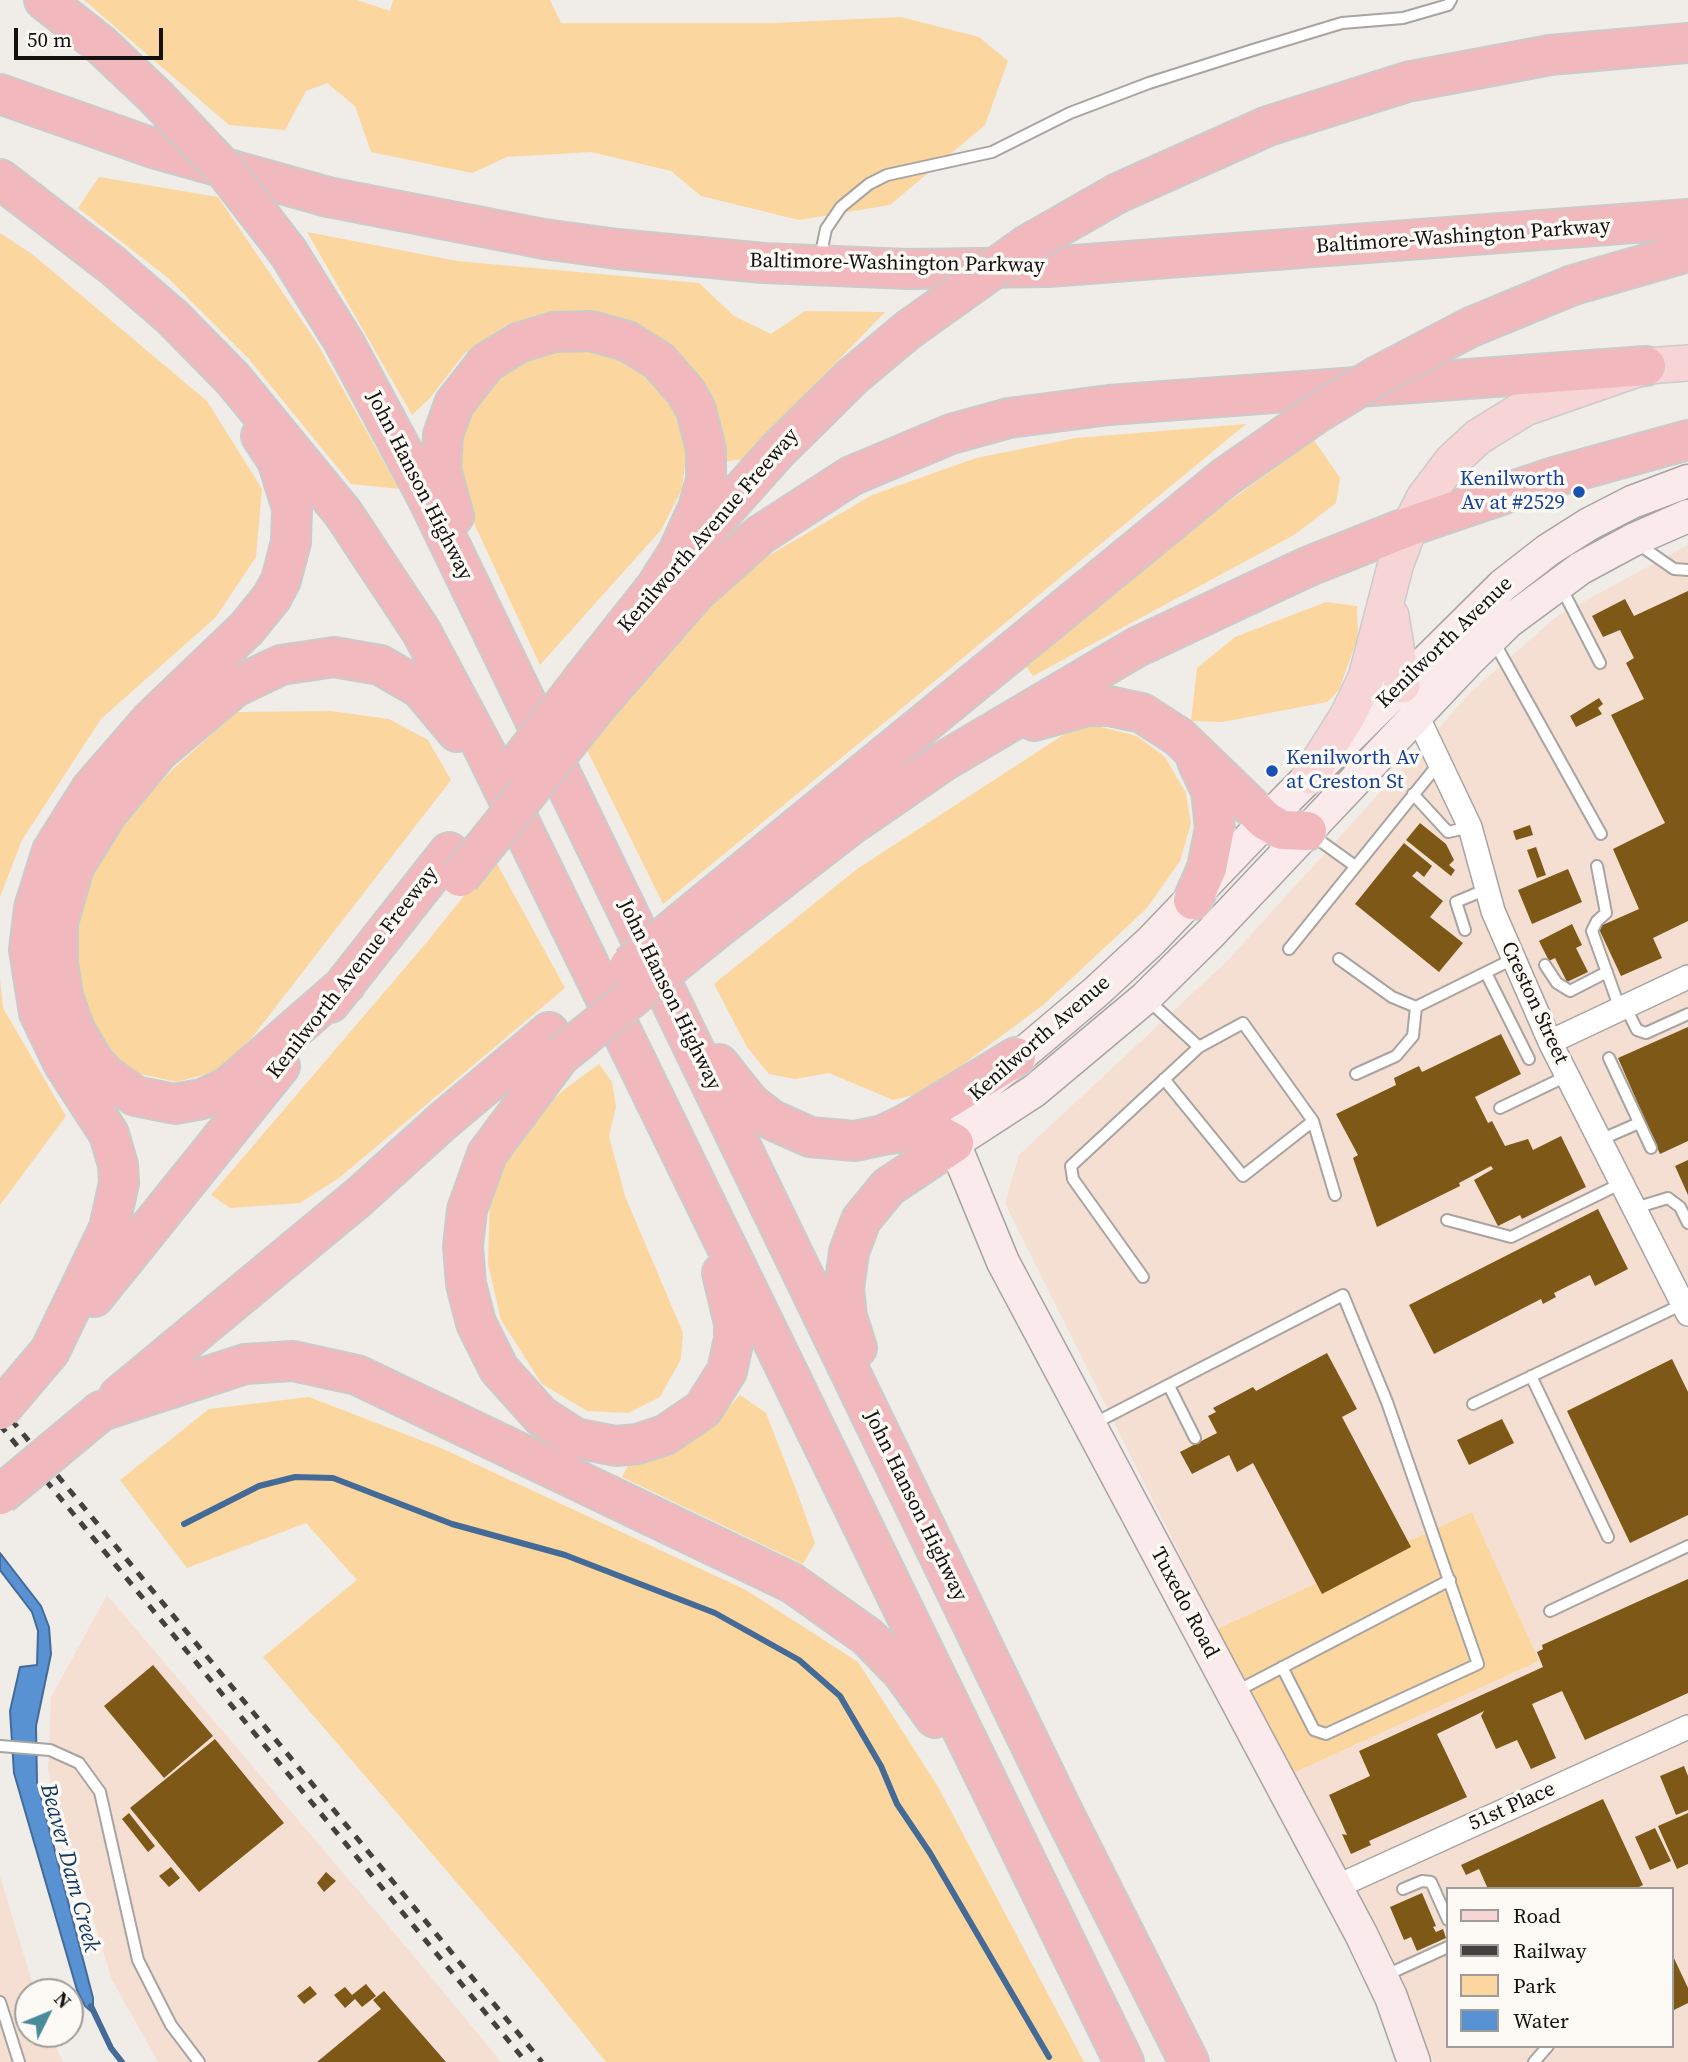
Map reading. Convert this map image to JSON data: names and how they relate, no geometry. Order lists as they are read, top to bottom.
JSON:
{
  "streets": {
    "highway": ["Baltimore-Washington Parkway", "John Hanson Highway", "Kenilworth Avenue Freeway"],
    "main road": ["Kenilworth Avenue", "Tuxedo Road"],
    "street": ["Creston Street", "51st Place"]
  },
  "crossings": [
    ["Kenilworth Avenue", "Creston Street"],
    ["Kenilworth Avenue", "Tuxedo Road"],
    ["Tuxedo Road", "51st Place"]
  ],
  "water": ["Beaver Dam Creek"],
  "places": ["Kenilworth Av at #2529", "Kenilworth Av at Creston St"],
  "legend": [
    "Road",
    "Railway",
    "Park",
    "Water"
  ],
  "scale_bar": "50 m",
  "north": "top right"
}
